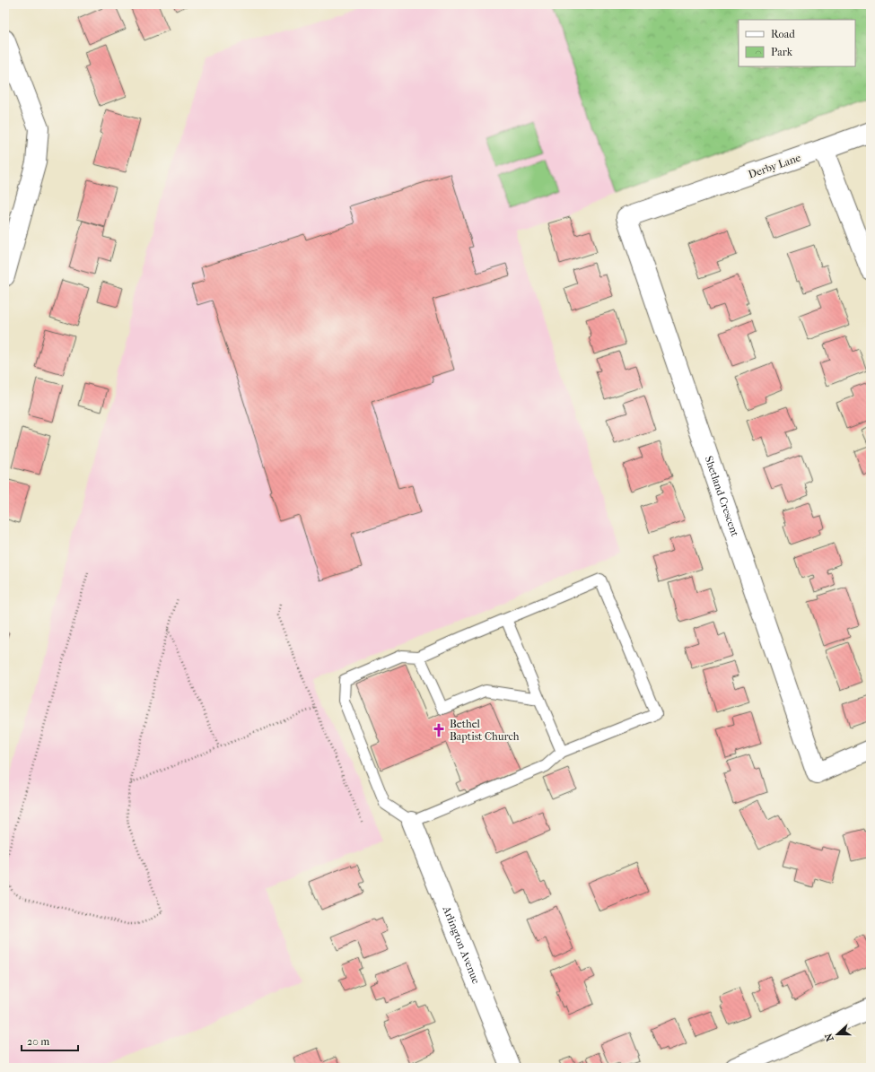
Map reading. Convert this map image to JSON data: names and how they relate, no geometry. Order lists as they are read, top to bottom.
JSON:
{
  "streets": {
    "street": ["Derby Lane", "Shetland Crescent", "Arlington Avenue"]
  },
  "crossings": [
    ["Derby Lane", "Shetland Crescent"]
  ],
  "places": {
    "church": ["Bethel Baptist Church"]
  },
  "legend": ["Road", "Park"],
  "scale_bar": "20 m",
  "north": "left"
}
